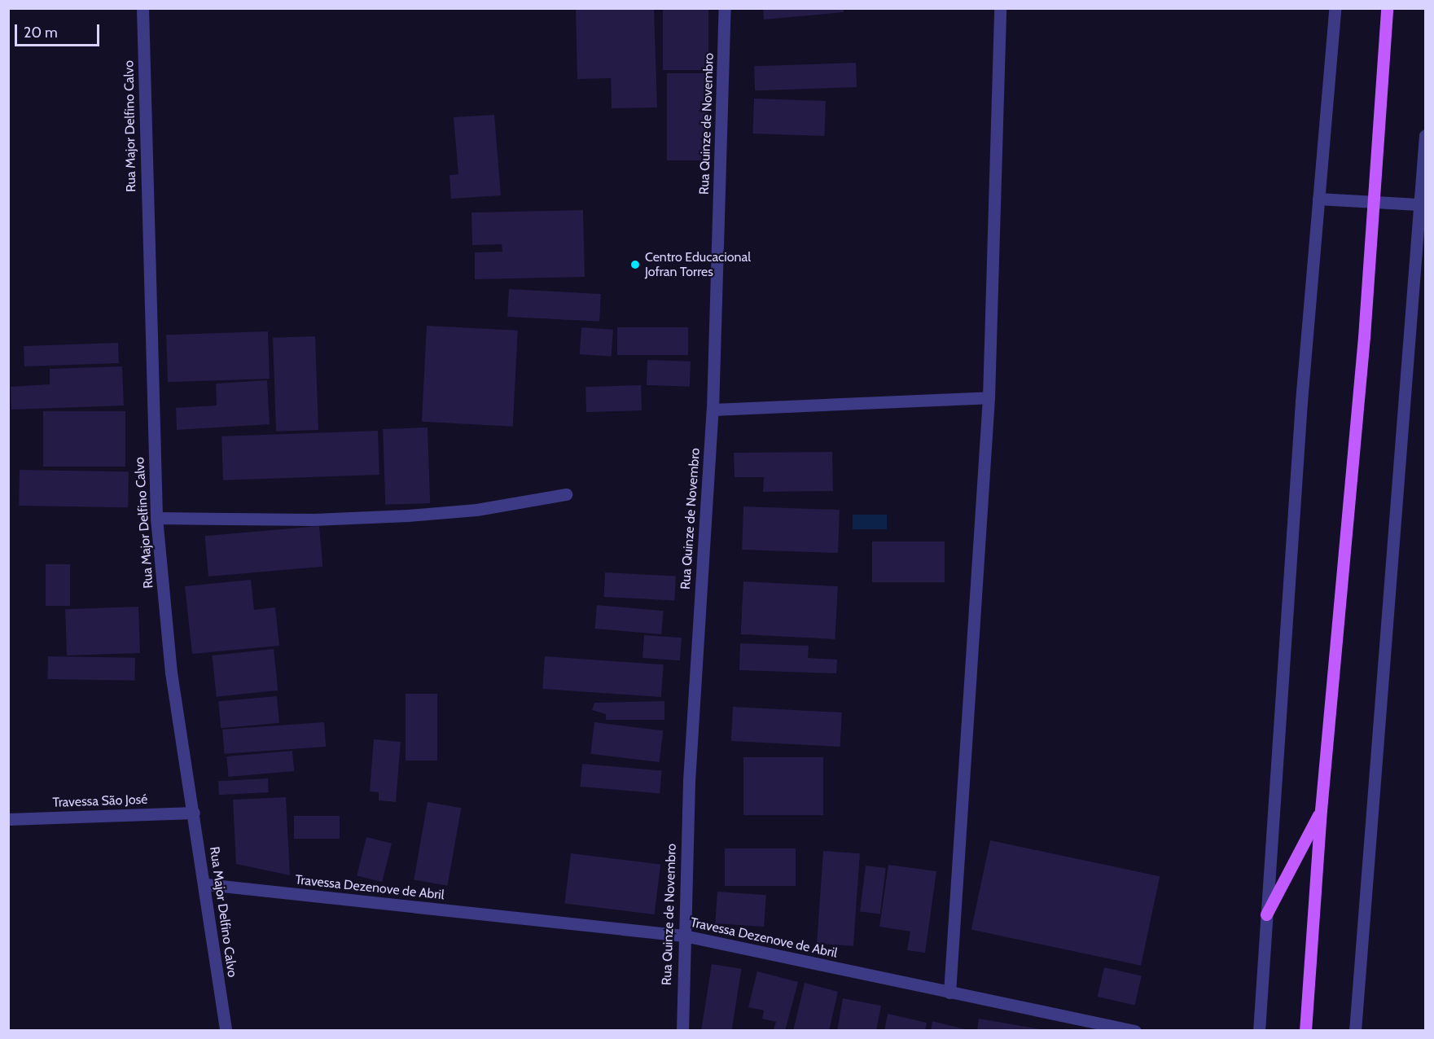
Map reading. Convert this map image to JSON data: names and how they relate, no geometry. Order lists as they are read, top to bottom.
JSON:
{
  "streets": {
    "street": [
      "Rua Quinze de Novembro",
      "Rua Major Delfino Calvo",
      "Travessa São José",
      "Travessa Dezenove de Abril"
    ]
  },
  "crossings": [
    ["Rua Quinze de Novembro", "Travessa Dezenove de Abril"],
    ["Rua Major Delfino Calvo", "Travessa São José"],
    ["Rua Major Delfino Calvo", "Travessa Dezenove de Abril"]
  ],
  "places": ["Centro Educacional Jofran Torres"],
  "scale_bar": "20 m"
}
